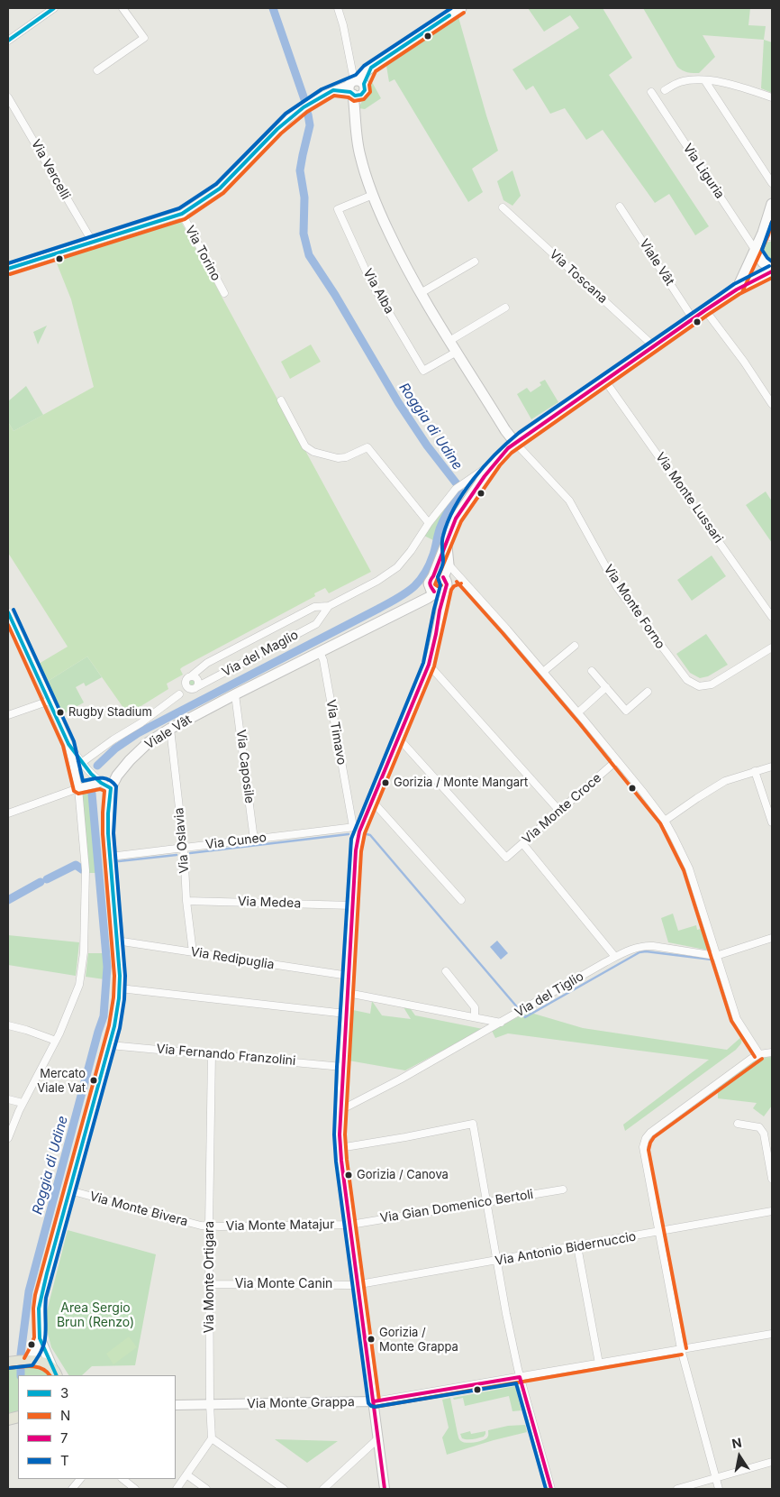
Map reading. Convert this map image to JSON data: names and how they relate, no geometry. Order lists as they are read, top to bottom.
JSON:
{
  "streets": {
    "main road": ["Via Liguria", "Viale Vât"],
    "street": [
      "Via Vercelli",
      "Via Torino",
      "Via Toscana",
      "Via Alba",
      "Via Monte Lussari",
      "Via Monte Forno",
      "Via del Maglio",
      "Via Timavo",
      "Via Caposile",
      "Via Monte Croce",
      "Via Oslavia",
      "Via Cuneo",
      "Via Medea",
      "Via Redipuglia",
      "Via del Tiglio",
      "Via Fernando Franzolini",
      "Via Gian Domenico Bertoli",
      "Via Monte Bivera",
      "Via Monte Matajur",
      "Via Antonio Bidernuccio",
      "Via Monte Ortigara",
      "Via Monte Canin",
      "Via Monte Grappa"
    ]
  },
  "crossings": [
    ["Via Vercelli", "Via Torino"],
    ["Viale Vât", "Via Toscana"],
    ["Viale Vât", "Via Monte Lussari"],
    ["Viale Vât", "Via Monte Forno"],
    ["Viale Vât", "Via del Maglio"],
    ["Viale Vât", "Via Timavo"],
    ["Viale Vât", "Via Caposile"],
    ["Viale Vât", "Via Oslavia"],
    ["Viale Vât", "Via Cuneo"],
    ["Viale Vât", "Via Redipuglia"],
    ["Viale Vât", "Via Fernando Franzolini"],
    ["Viale Vât", "Via Monte Bivera"],
    ["Via Timavo", "Via Cuneo"],
    ["Via Caposile", "Via Cuneo"],
    ["Via Oslavia", "Via Cuneo"],
    ["Via Oslavia", "Via Medea"],
    ["Via Oslavia", "Via Redipuglia"],
    ["Via Fernando Franzolini", "Via Monte Ortigara"],
    ["Via Gian Domenico Bertoli", "Via Monte Matajur"],
    ["Via Monte Bivera", "Via Monte Matajur"],
    ["Via Monte Bivera", "Via Monte Ortigara"],
    ["Via Monte Matajur", "Via Monte Ortigara"],
    ["Via Antonio Bidernuccio", "Via Monte Canin"],
    ["Via Monte Ortigara", "Via Monte Canin"],
    ["Via Monte Ortigara", "Via Monte Grappa"]
  ],
  "water": ["Roggia di Udine"],
  "parks": ["Area Sergio Brun (Renzo)"],
  "places": [
    "Rugby Stadium",
    "Gorizia / Monte Mangart",
    "Mercato Viale Vat",
    "Gorizia / Canova",
    "Gorizia / Monte Grappa"
  ],
  "lines": [
    "transit line 3",
    "transit line T",
    "transit line N",
    "transit line 7"
  ],
  "legend": [
    "3",
    "N",
    "7",
    "T"
  ],
  "north": "top"
}
